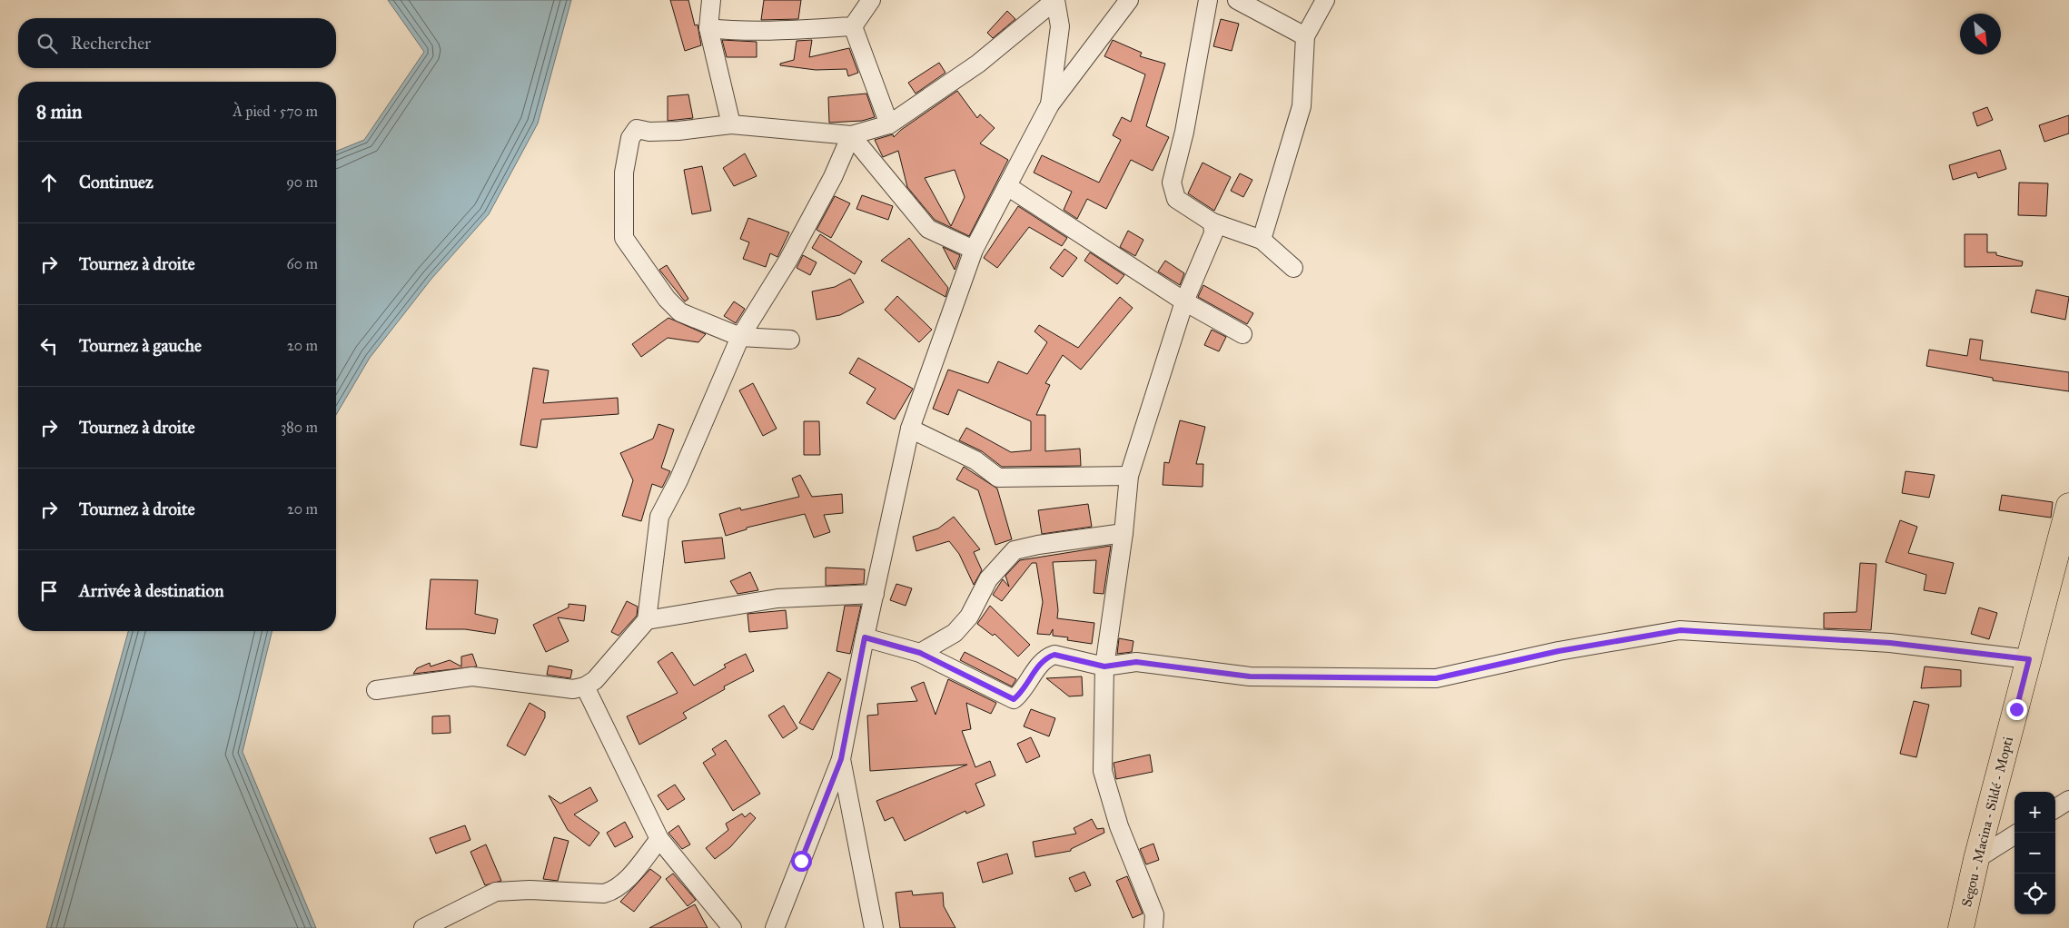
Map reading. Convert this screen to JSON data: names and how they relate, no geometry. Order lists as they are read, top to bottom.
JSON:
{
  "streets": {
    "main road": ["Segou - Macina - Sildé - Mopti"]
  },
  "north": "bottom right",
  "page": {
    "search": "Rechercher",
    "heading": ["8 min", "À pied · 570 m"],
    "list": [
      ["Continuez", "90 m"],
      ["Tournez à droite", "60 m"],
      ["Tournez à gauche", "20 m"],
      ["Tournez à droite", "380 m"],
      ["Tournez à droite", "20 m"],
      "Arrivée à destination"
    ],
    "map_buttons": ["+", "−"]
  }
}
